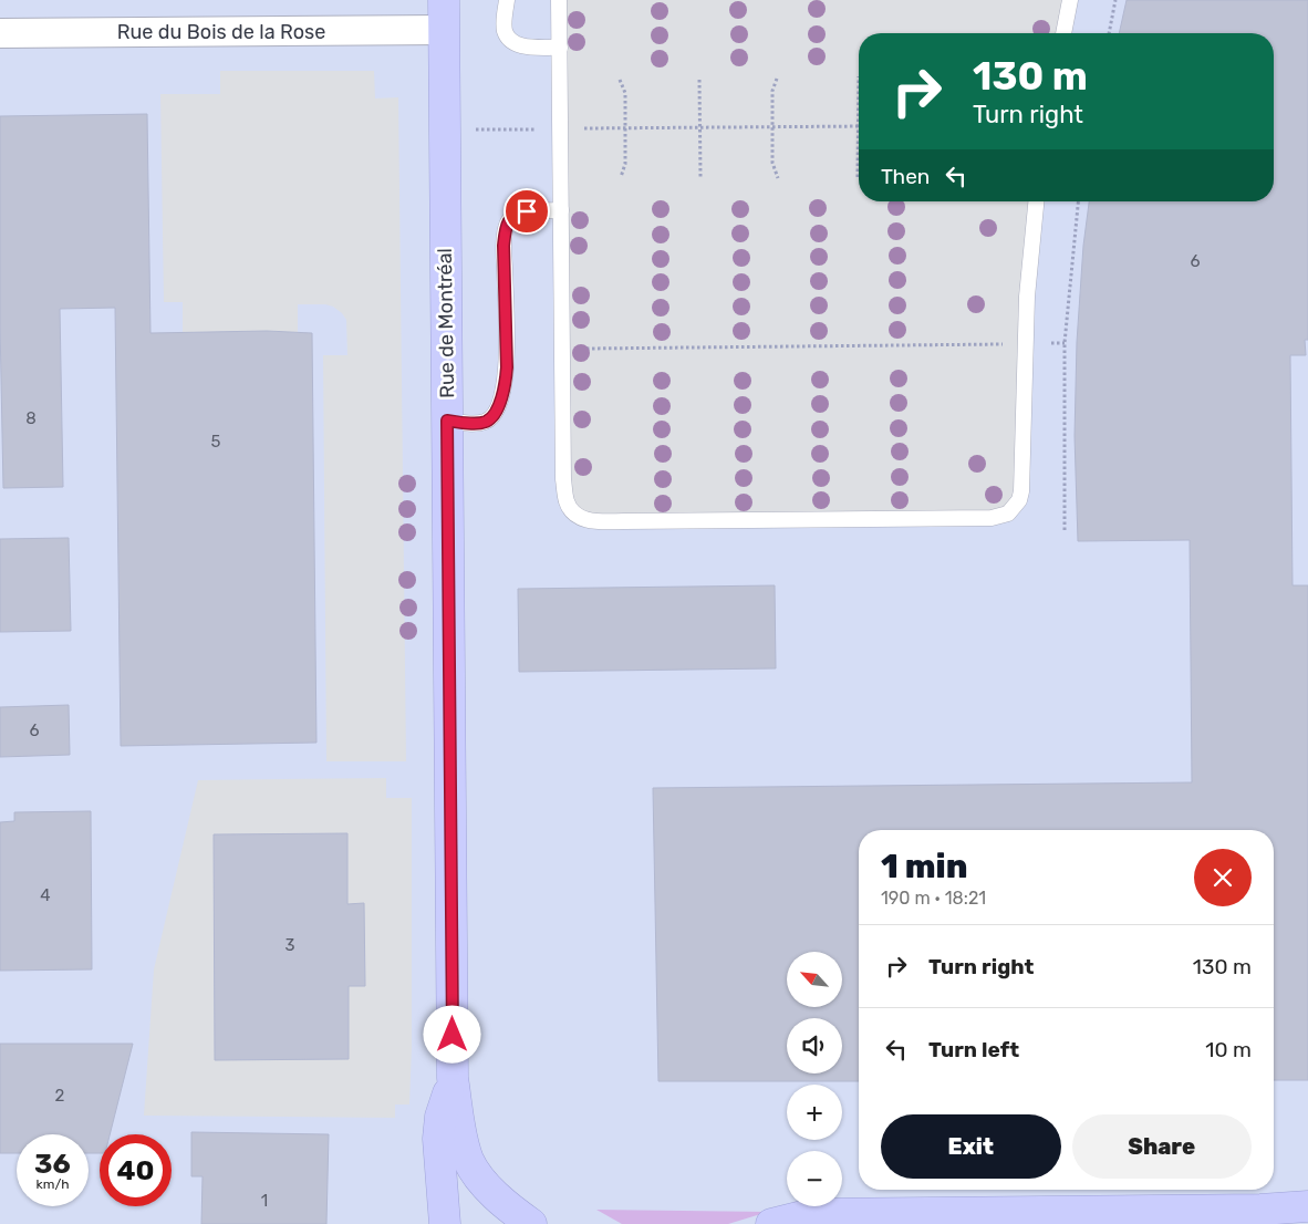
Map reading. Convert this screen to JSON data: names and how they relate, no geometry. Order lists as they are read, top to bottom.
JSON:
{
  "streets": {
    "street": ["Rue du Bois de la Rose", "Rue de Montréal"]
  },
  "crossings": [
    ["Rue du Bois de la Rose", "Rue de Montréal"]
  ],
  "house_numbers": [
    "6",
    "8",
    "5",
    "6",
    "4",
    "3",
    "2",
    "1"
  ],
  "north": "top left",
  "page": {
    "turn": ["130 m", "Turn right"],
    "then": "Then",
    "heading": ["1 min", "190 m · 18:21"],
    "list": [
      {
        "name": "Turn right",
        "value": "130 m"
      },
      {
        "name": "Turn left",
        "value": "10 m"
      }
    ],
    "map_buttons": ["+", "−"],
    "buttons": ["Exit", "Share"],
    "speed": "36 km/h",
    "limit": "40"
  }
}
